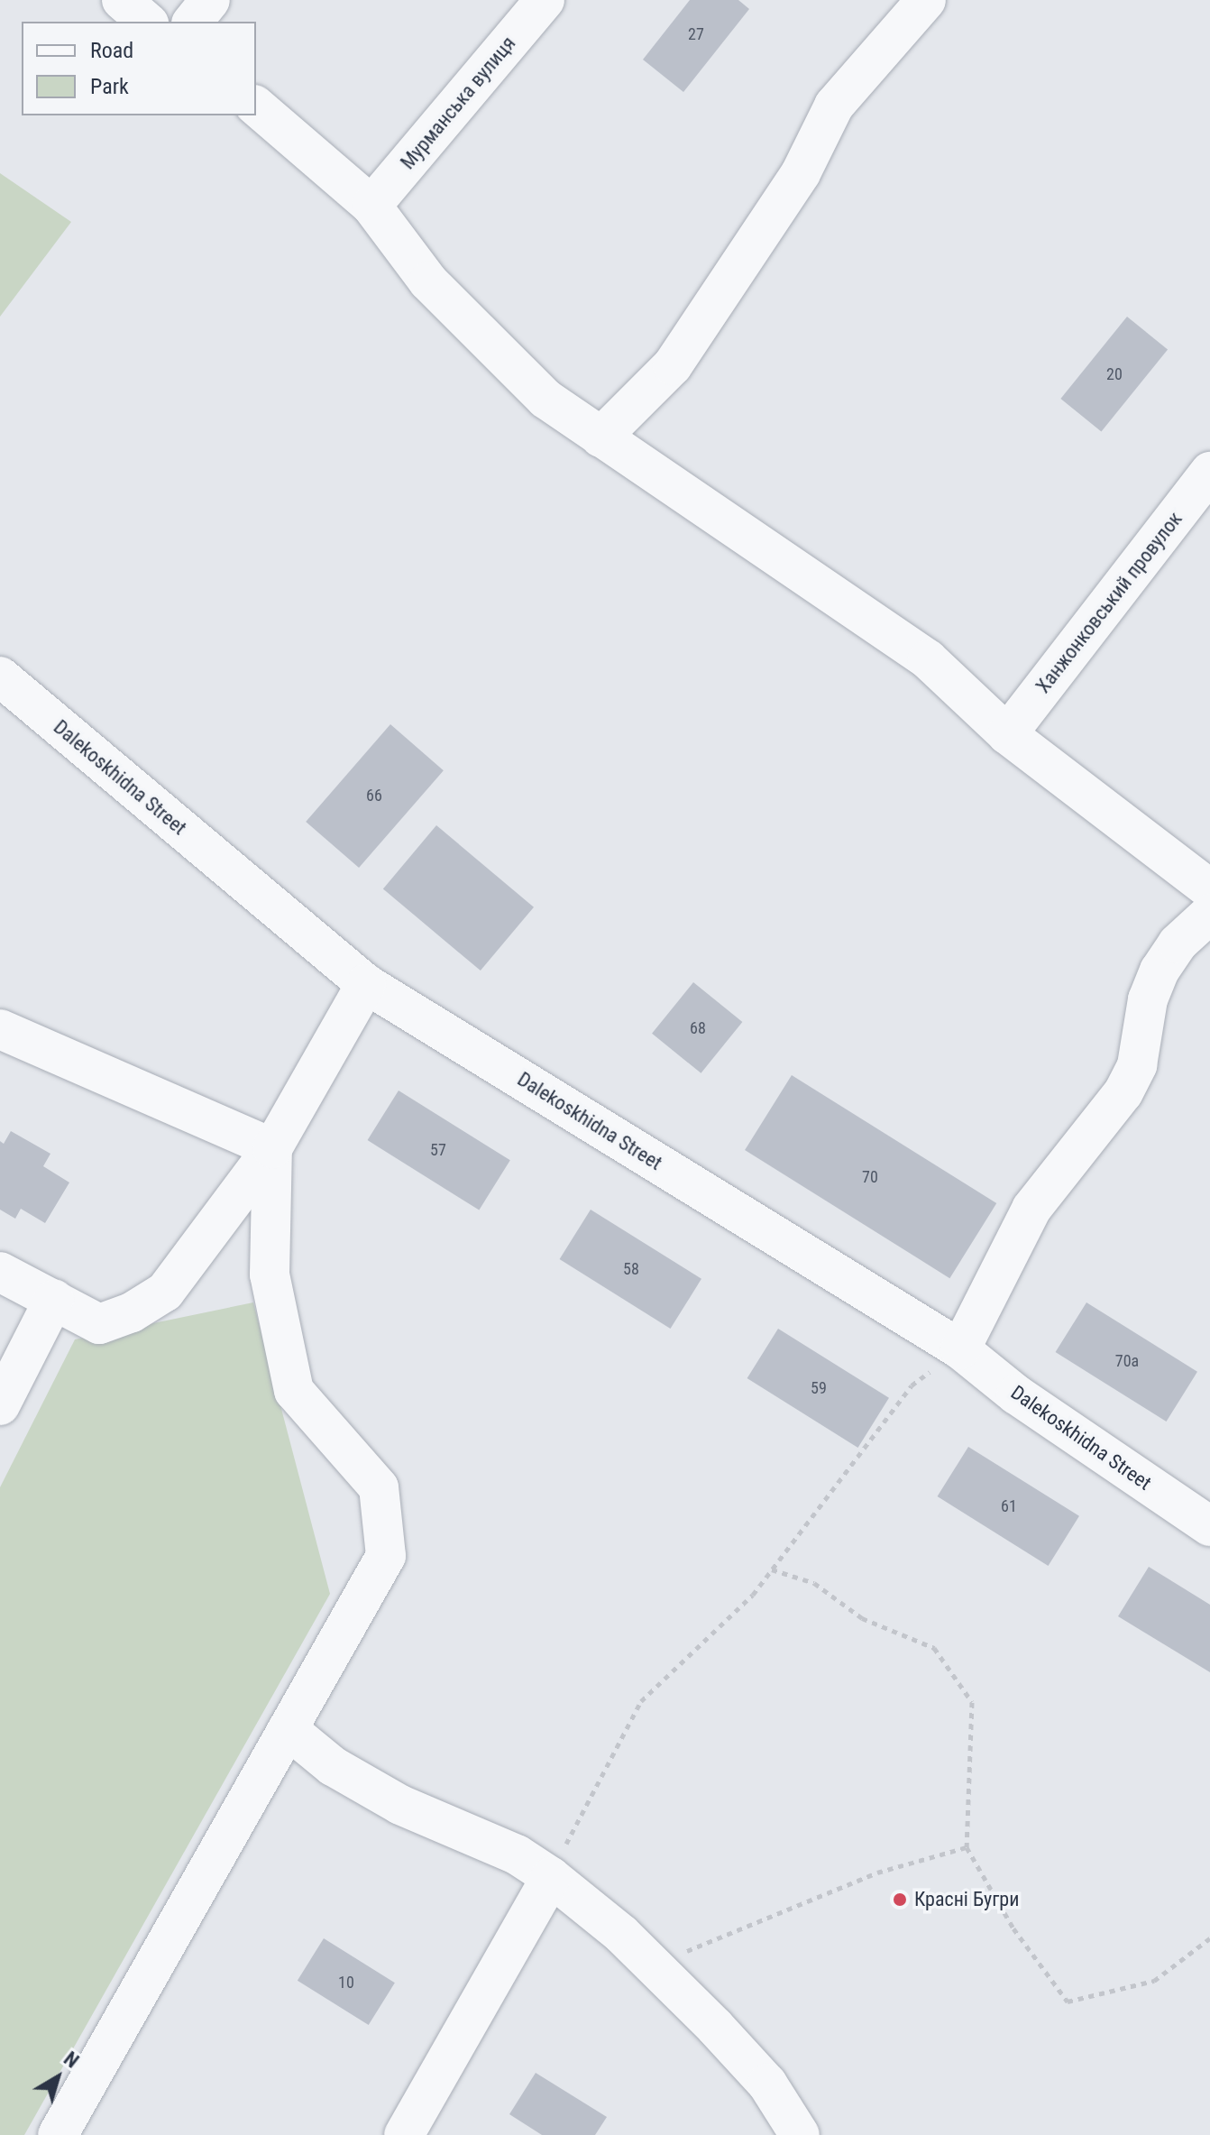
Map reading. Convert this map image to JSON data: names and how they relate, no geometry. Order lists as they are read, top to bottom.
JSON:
{
  "streets": {
    "street": ["Мурманська вулиця", "Ханжонковський провулок", "Dalekoskhidna Street"]
  },
  "places": ["Красні Бугри"],
  "house_numbers": [
    "27",
    "20",
    "66",
    "68",
    "57",
    "70",
    "58",
    "70а",
    "59",
    "61",
    "10"
  ],
  "legend": ["Road", "Park"],
  "north": "top right"
}
